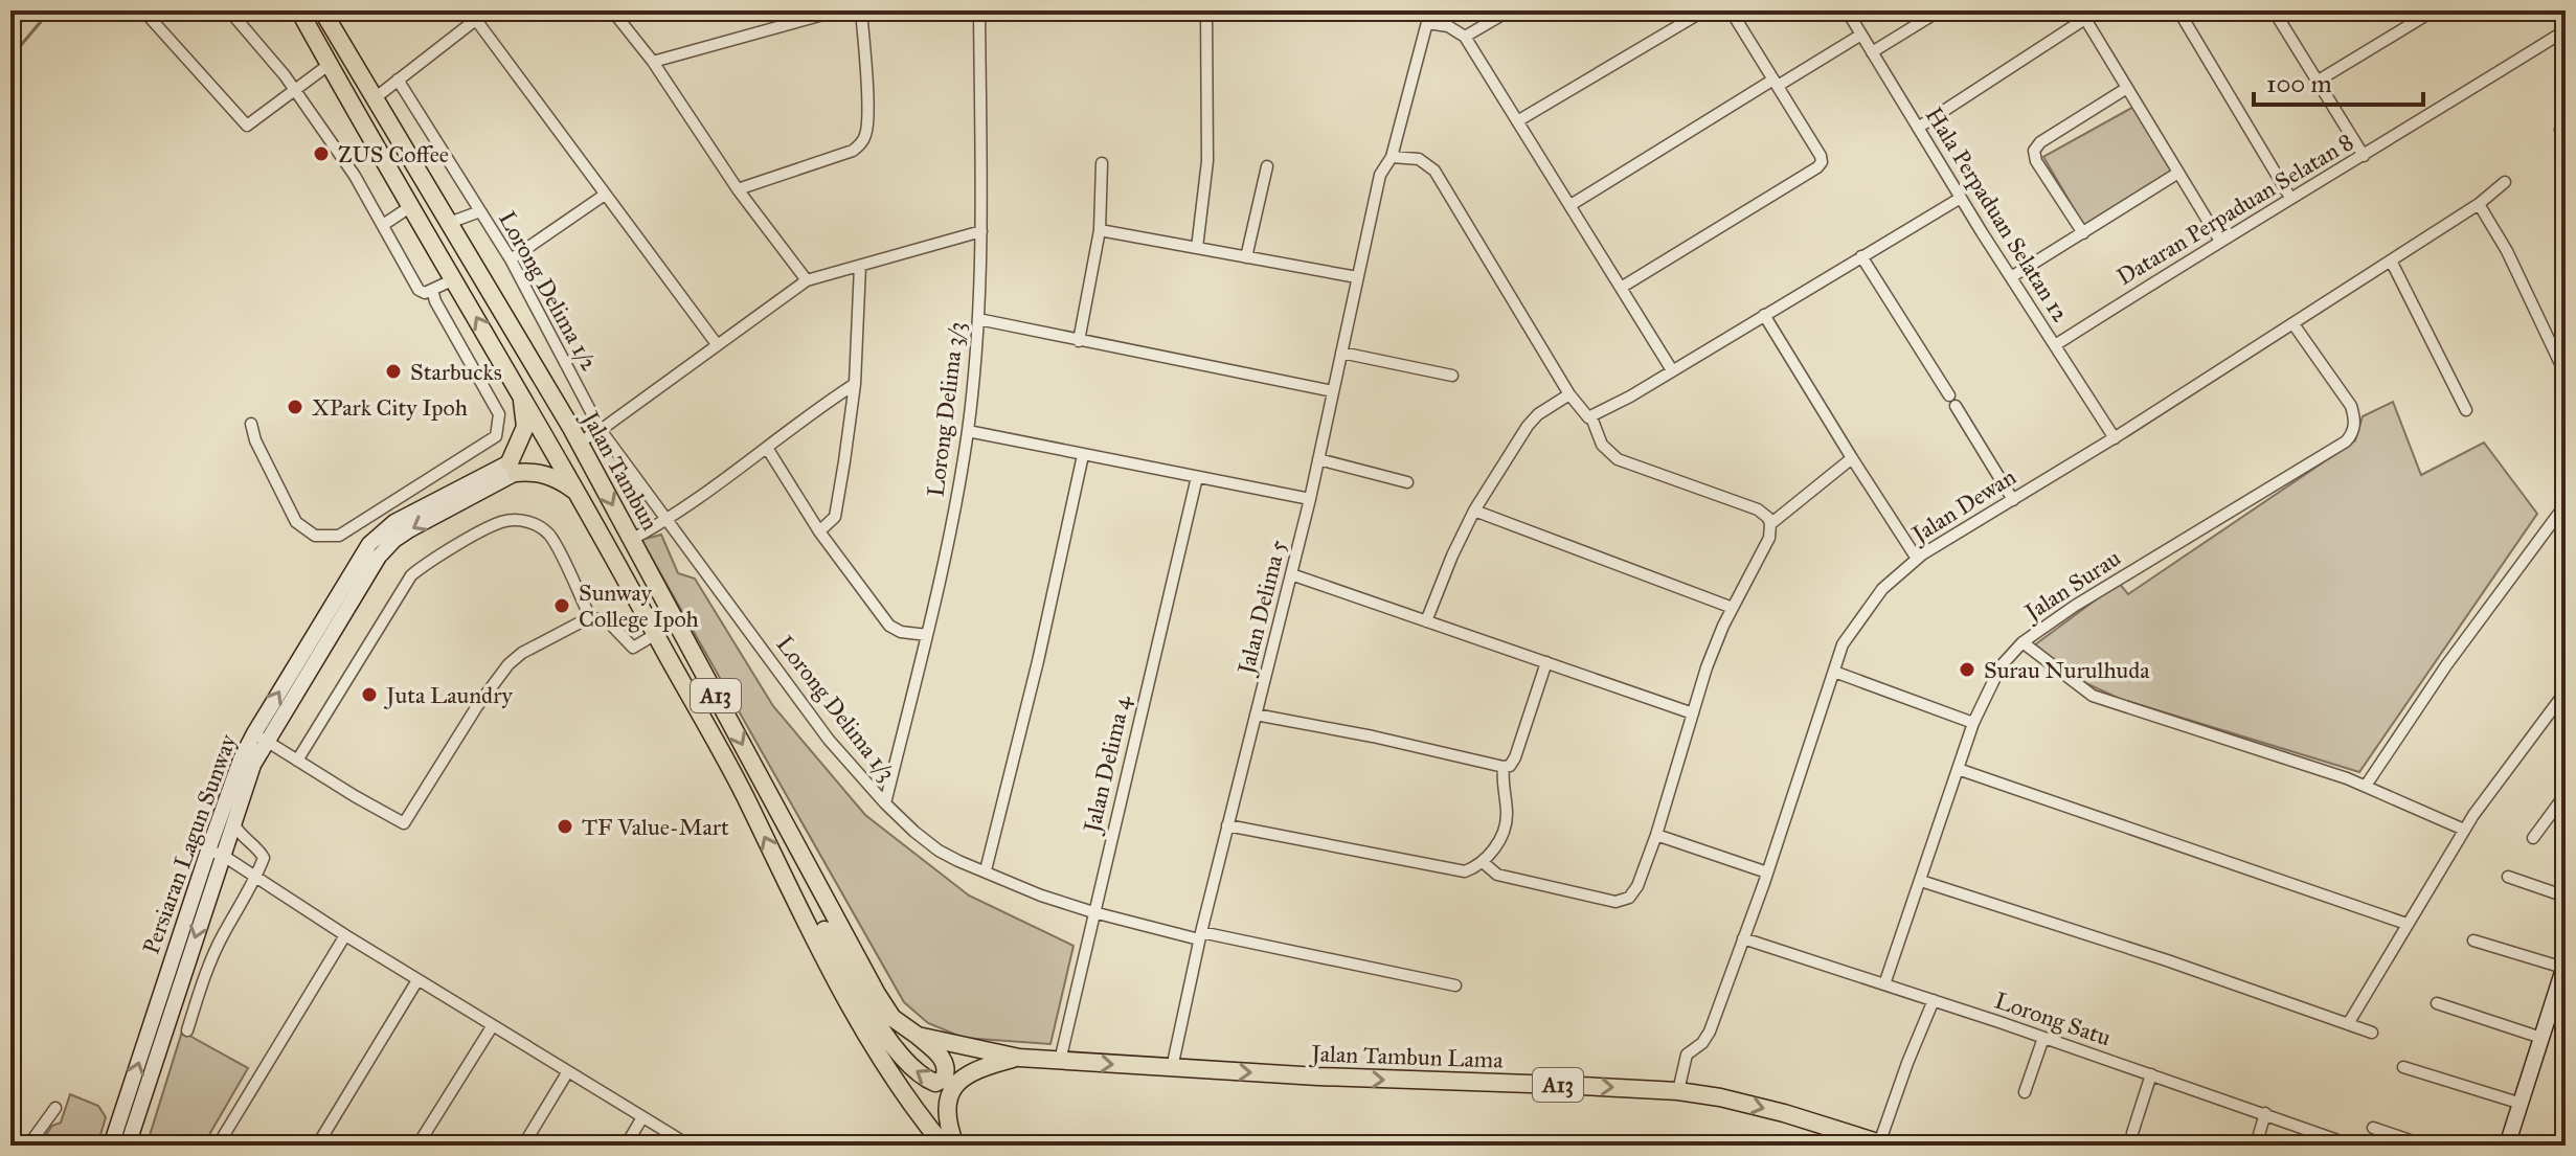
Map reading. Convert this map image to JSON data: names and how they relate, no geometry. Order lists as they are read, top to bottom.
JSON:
{
  "streets": {
    "main road": [
      "Jalan Tambun",
      "A13",
      "Persiaran Lagun Sunway",
      "Jalan Tambun Lama"
    ],
    "street": [
      "Dataran Perpaduan Selatan 8",
      "Hala Perpaduan Selatan 12",
      "Lorong Delima 1/2",
      "Lorong Delima 3/3",
      "Jalan Dewan",
      "Jalan Surau",
      "Jalan Delima 5",
      "Lorong Delima 1/3",
      "Jalan Delima 4",
      "Lorong Satu"
    ]
  },
  "crossings": [
    ["Dataran Perpaduan Selatan 8", "Hala Perpaduan Selatan 12"],
    ["Hala Perpaduan Selatan 12", "Jalan Dewan"],
    ["Lorong Delima 1/2", "Lorong Delima 1/3"],
    ["Lorong Delima 3/3", "Lorong Delima 1/3"],
    ["Jalan Tambun", "A13"],
    ["Jalan Dewan", "Jalan Surau"],
    ["Jalan Dewan", "Lorong Satu"],
    ["Jalan Dewan", "Jalan Tambun Lama"],
    ["Jalan Surau", "Lorong Satu"],
    ["Jalan Delima 5", "Lorong Delima 1/3"],
    ["Jalan Delima 5", "Jalan Tambun Lama"],
    ["Lorong Delima 1/3", "Jalan Delima 4"],
    ["Jalan Delima 4", "Jalan Tambun Lama"]
  ],
  "one_way": ["Jalan Tambun Lama"],
  "places": [
    "ZUS Coffee",
    "Starbucks",
    "XPark City Ipoh",
    "Sunway College Ipoh",
    "Surau Nurulhuda",
    "Juta Laundry",
    "TF Value-Mart"
  ],
  "scale_bar": "100 m"
}
